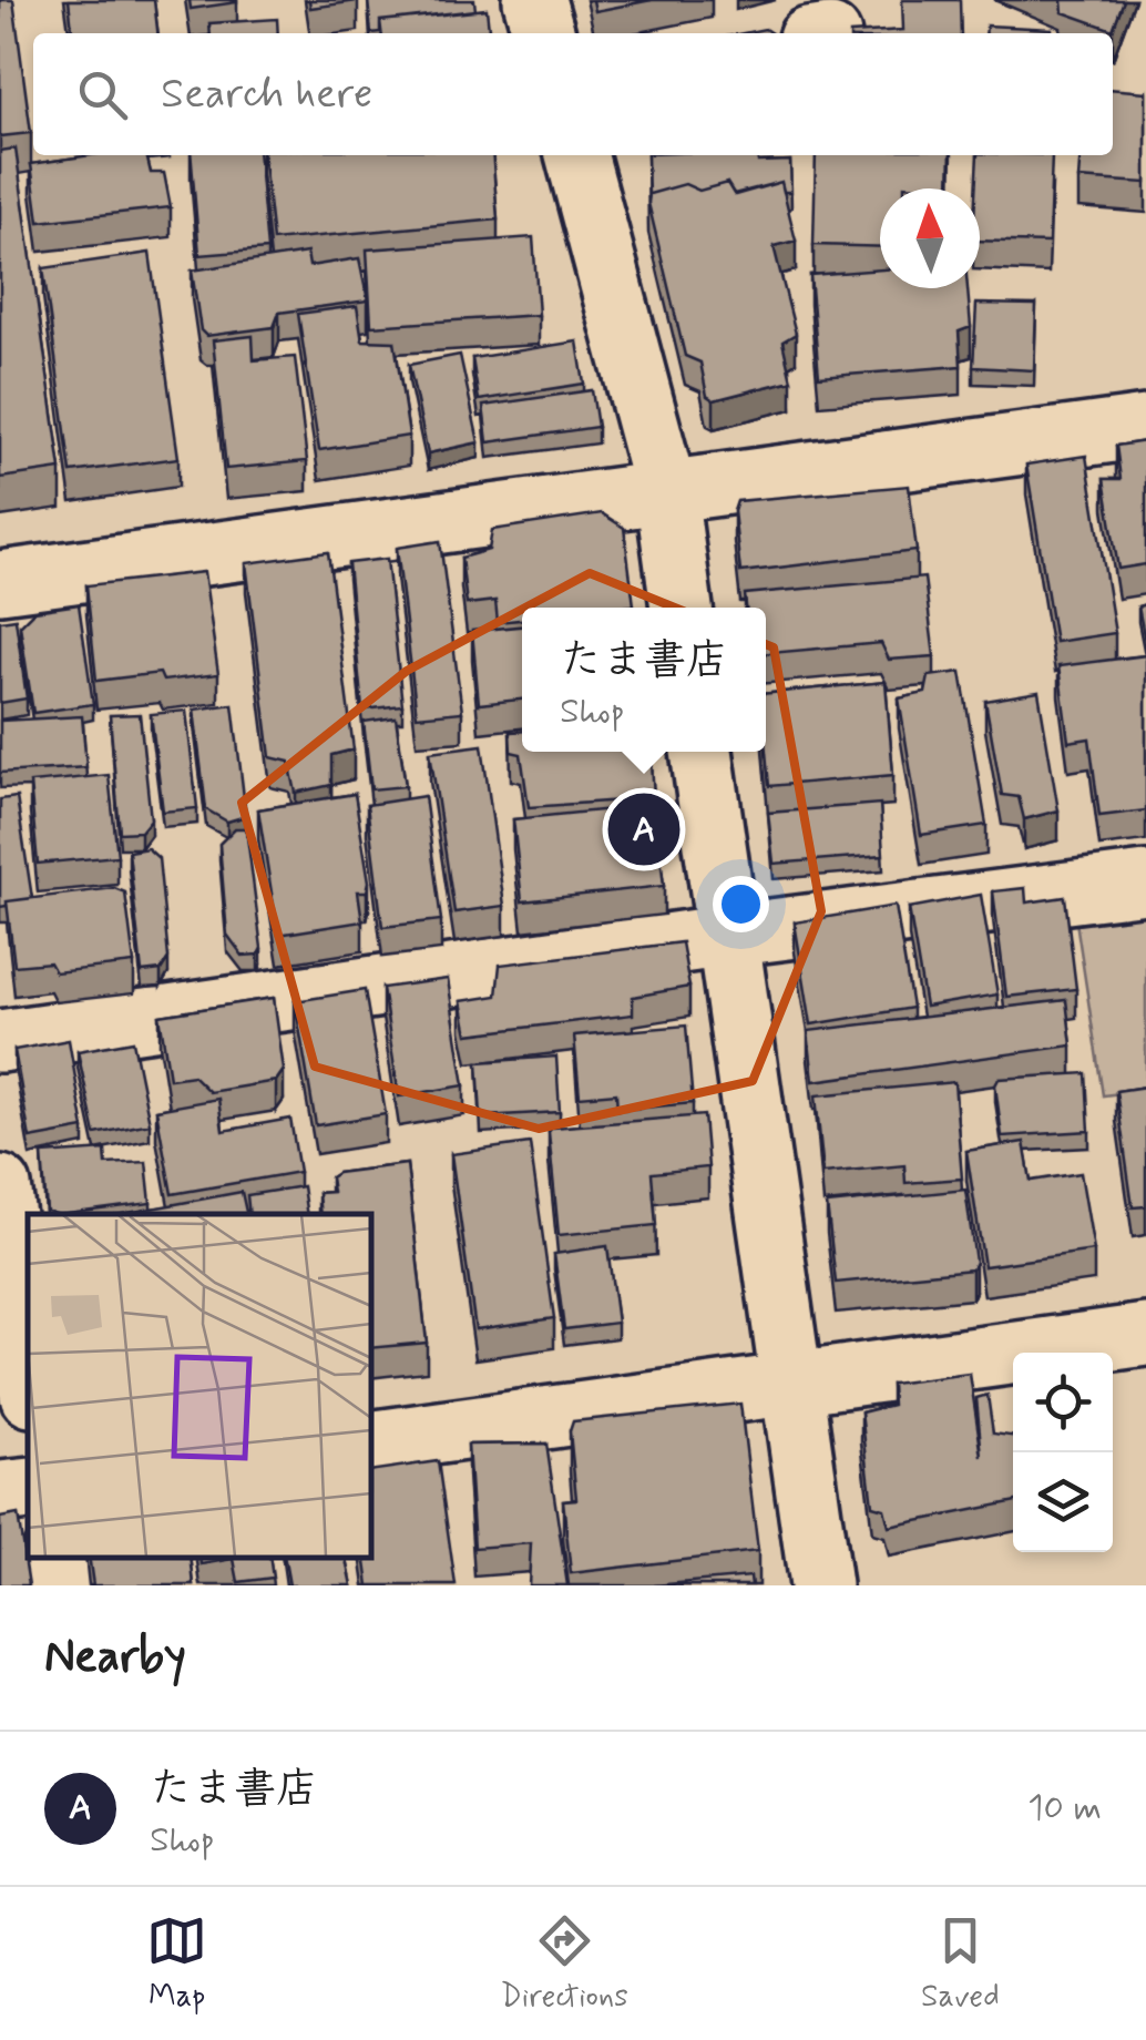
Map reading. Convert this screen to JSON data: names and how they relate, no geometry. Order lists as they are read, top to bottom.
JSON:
{
  "north": "top",
  "page": {
    "search": "Search here",
    "popup": ["たま書店", "Shop"],
    "pins": "A",
    "heading": "Nearby",
    "list": [
      {
        "mark": "A",
        "name": "たま書店",
        "note": "Shop",
        "value": "10 m"
      }
    ],
    "nav": ["Map", "Directions", "Saved"]
  }
}
